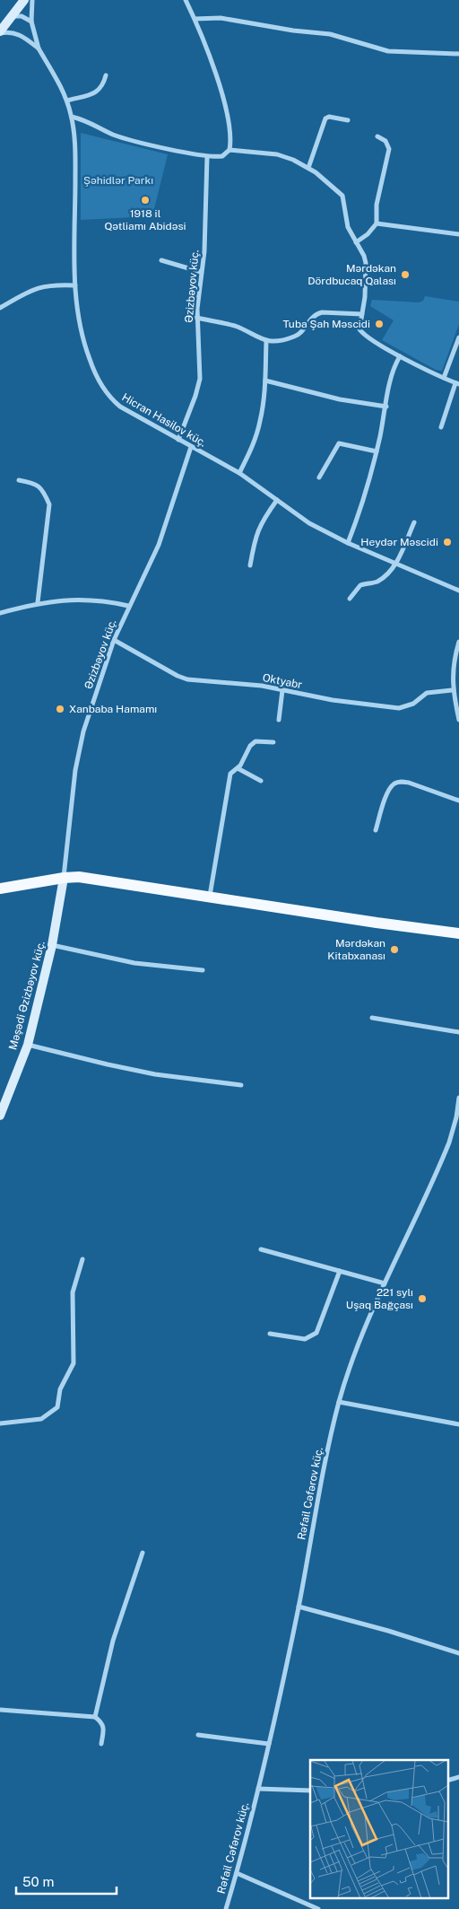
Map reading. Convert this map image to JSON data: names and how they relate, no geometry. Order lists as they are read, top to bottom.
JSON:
{
  "streets": {
    "street": [
      "Əzizbəyov küç.",
      "Hicran Hasilov küç.",
      "Oktyabr",
      "Məşədi Əzizbəyov küç.",
      "Rəfail Cəfərov küç."
    ]
  },
  "crossings": [
    ["Əzizbəyov küç.", "Hicran Hasilov küç."],
    ["Əzizbəyov küç.", "Oktyabr"],
    ["Əzizbəyov küç.", "Məşədi Əzizbəyov küç."]
  ],
  "parks": ["Şəhidlər Parkı"],
  "places": [
    "1918 il Qətliamı Abidəsi",
    "Mərdəkan Dördbucaq Qalası",
    "Tuba Şah Məscidi",
    "Heydər Məscidi",
    "Xanbaba Hamamı",
    "Mərdəkan Kitabxanası",
    "221 sylı Uşaq Bağçası"
  ],
  "scale_bar": "50 m"
}
